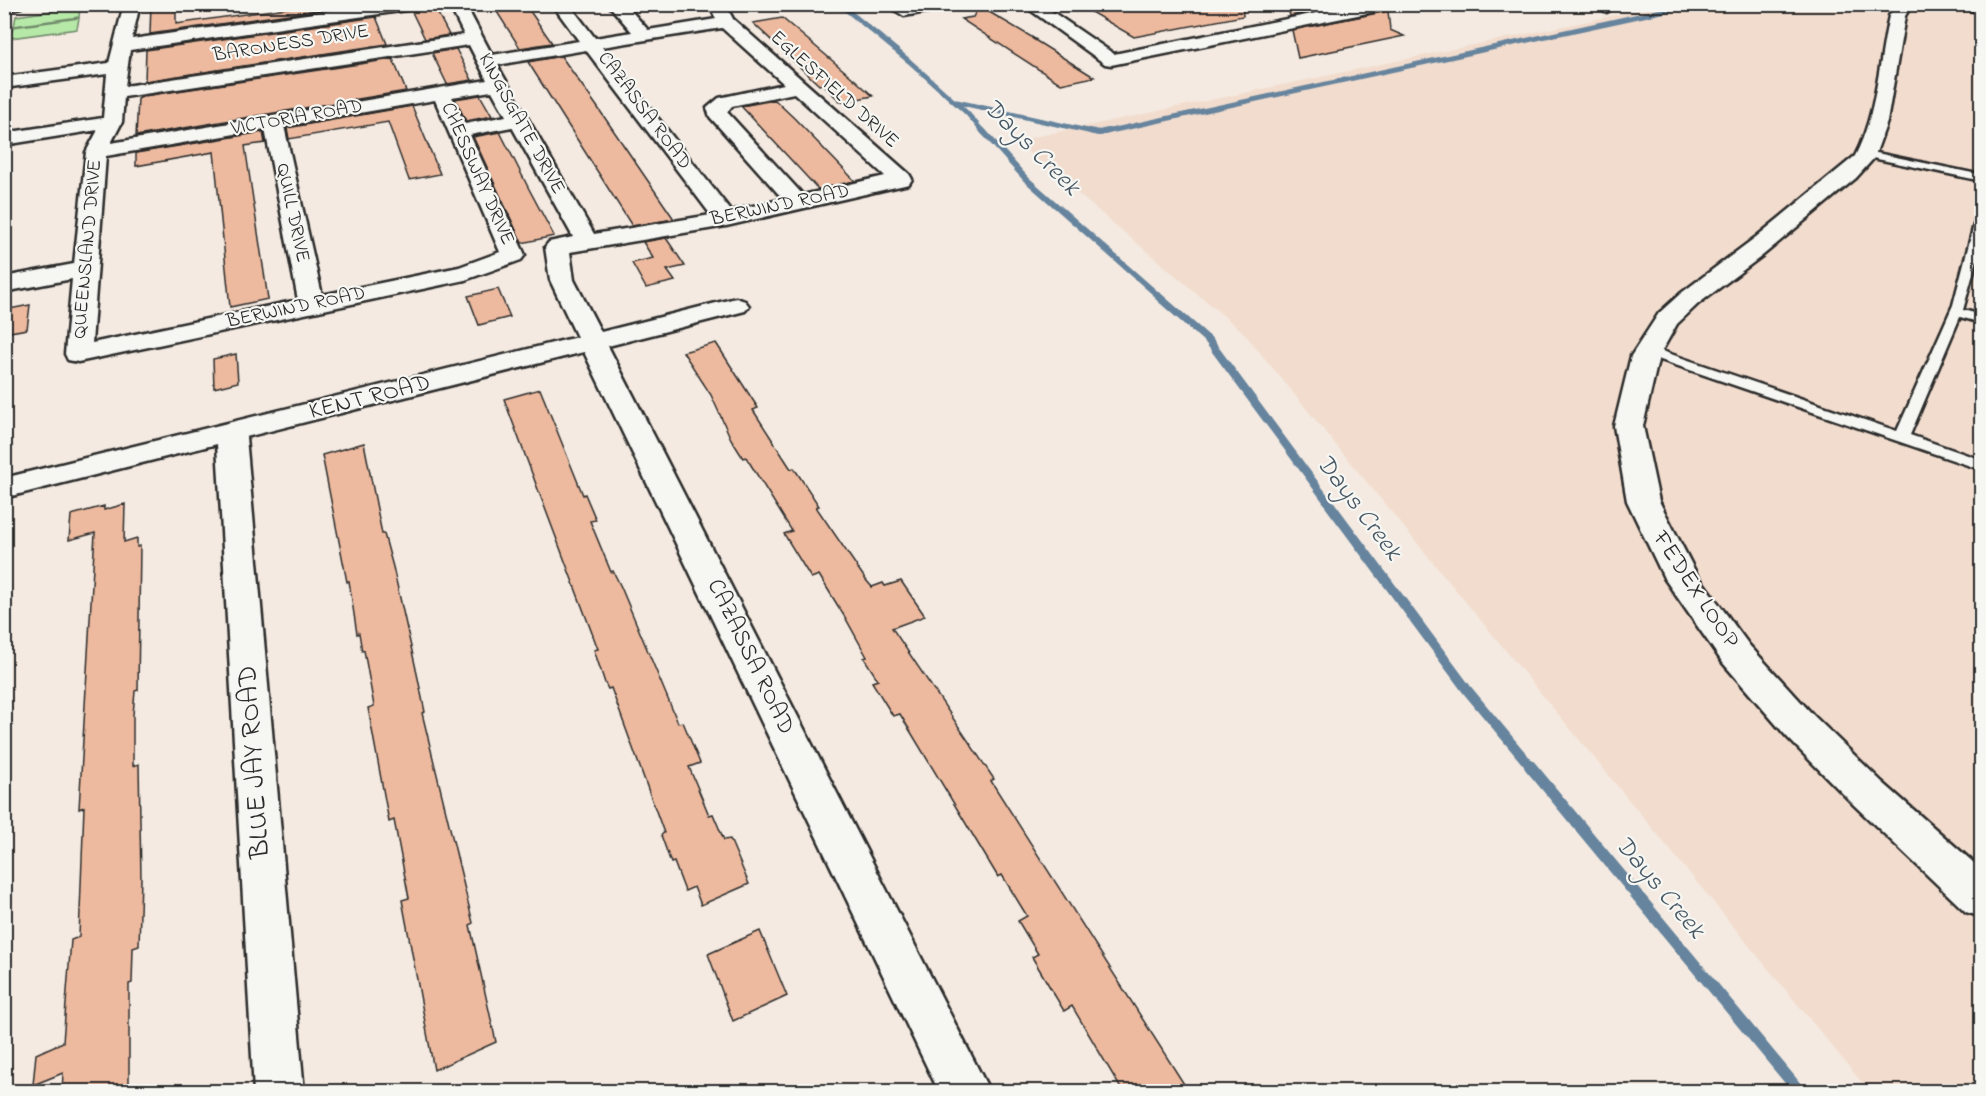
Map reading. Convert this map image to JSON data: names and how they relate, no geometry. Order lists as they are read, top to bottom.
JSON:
{
  "streets": {
    "street": [
      "BARONESS DRIVE",
      "EGLESFIELD DRIVE",
      "CAZASSA ROAD",
      "VICTORIA ROAD",
      "KINGSGATE DRIVE",
      "CHESSWAY DRIVE",
      "BERWIND ROAD",
      "QUILL DRIVE",
      "QUEENSLAND DRIVE",
      "KENT ROAD",
      "FEDEX LOOP",
      "BLUE JAY ROAD"
    ]
  },
  "crossings": [
    ["BARONESS DRIVE", "KINGSGATE DRIVE"],
    ["BARONESS DRIVE", "QUEENSLAND DRIVE"],
    ["EGLESFIELD DRIVE", "BERWIND ROAD"],
    ["CAZASSA ROAD", "KINGSGATE DRIVE"],
    ["CAZASSA ROAD", "BERWIND ROAD"],
    ["CAZASSA ROAD", "KENT ROAD"],
    ["VICTORIA ROAD", "KINGSGATE DRIVE"],
    ["VICTORIA ROAD", "CHESSWAY DRIVE"],
    ["VICTORIA ROAD", "QUILL DRIVE"],
    ["VICTORIA ROAD", "QUEENSLAND DRIVE"],
    ["KINGSGATE DRIVE", "BERWIND ROAD"],
    ["CHESSWAY DRIVE", "BERWIND ROAD"],
    ["BERWIND ROAD", "QUILL DRIVE"],
    ["BERWIND ROAD", "QUEENSLAND DRIVE"],
    ["KENT ROAD", "BLUE JAY ROAD"]
  ],
  "water": ["Days Creek"]
}
